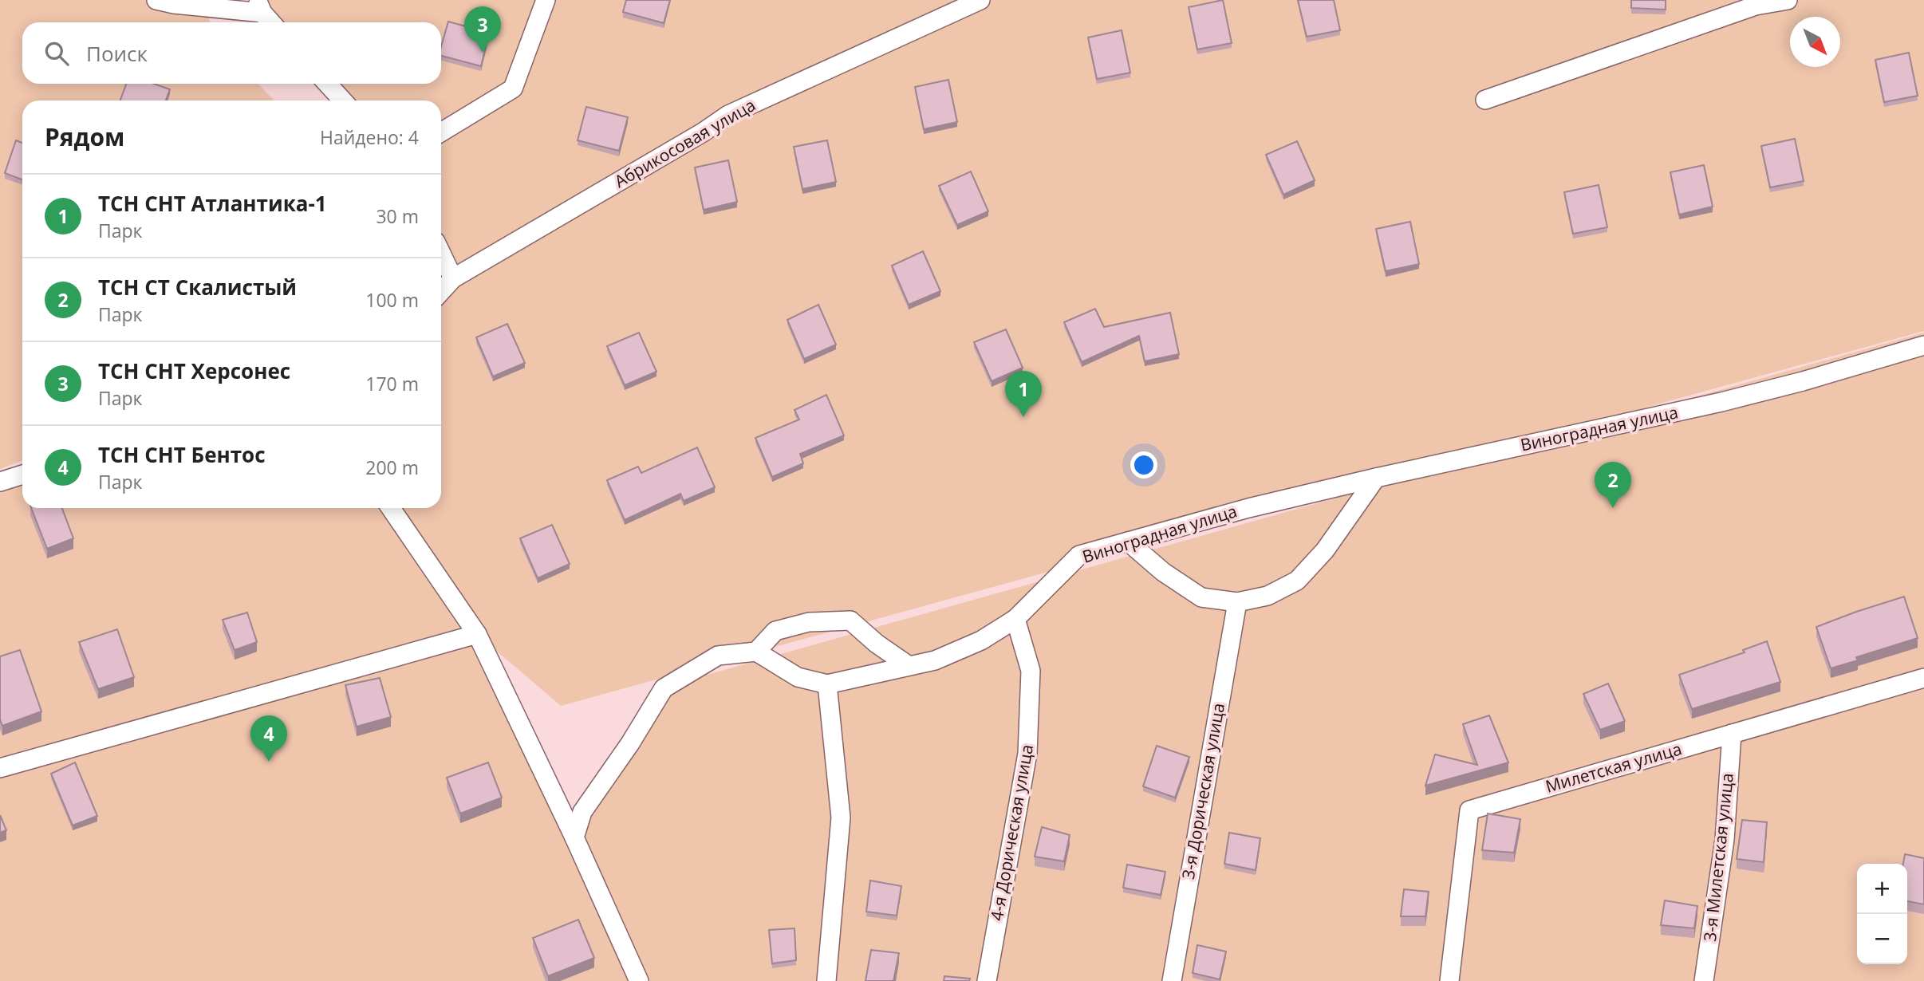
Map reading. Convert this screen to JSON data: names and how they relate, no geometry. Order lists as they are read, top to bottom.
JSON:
{
  "streets": {
    "lane": [
      "Абрикосовая улица",
      "Виноградная улица",
      "Милетская улица",
      "3-я Дорическая улица",
      "4-я Дорическая улица",
      "3-я Милетская улица"
    ]
  },
  "crossings": [
    ["Виноградная улица", "4-я Дорическая улица"],
    ["Милетская улица", "3-я Милетская улица"]
  ],
  "north": "bottom right",
  "page": {
    "pins": [
      "3",
      "1",
      "2",
      "4"
    ],
    "search": "Поиск",
    "heading": ["Рядом", "Найдено: 4"],
    "list": [
      {
        "mark": "1",
        "name": "ТСН СНТ Атлантика-1",
        "note": "Парк",
        "value": "30 m"
      },
      {
        "mark": "2",
        "name": "ТСН СТ Скалистый",
        "note": "Парк",
        "value": "100 m"
      },
      {
        "mark": "3",
        "name": "ТСН СНТ Херсонес",
        "note": "Парк",
        "value": "170 m"
      },
      {
        "mark": "4",
        "name": "ТСН СНТ Бентос",
        "note": "Парк",
        "value": "200 m"
      }
    ],
    "map_buttons": ["+", "−"]
  }
}
